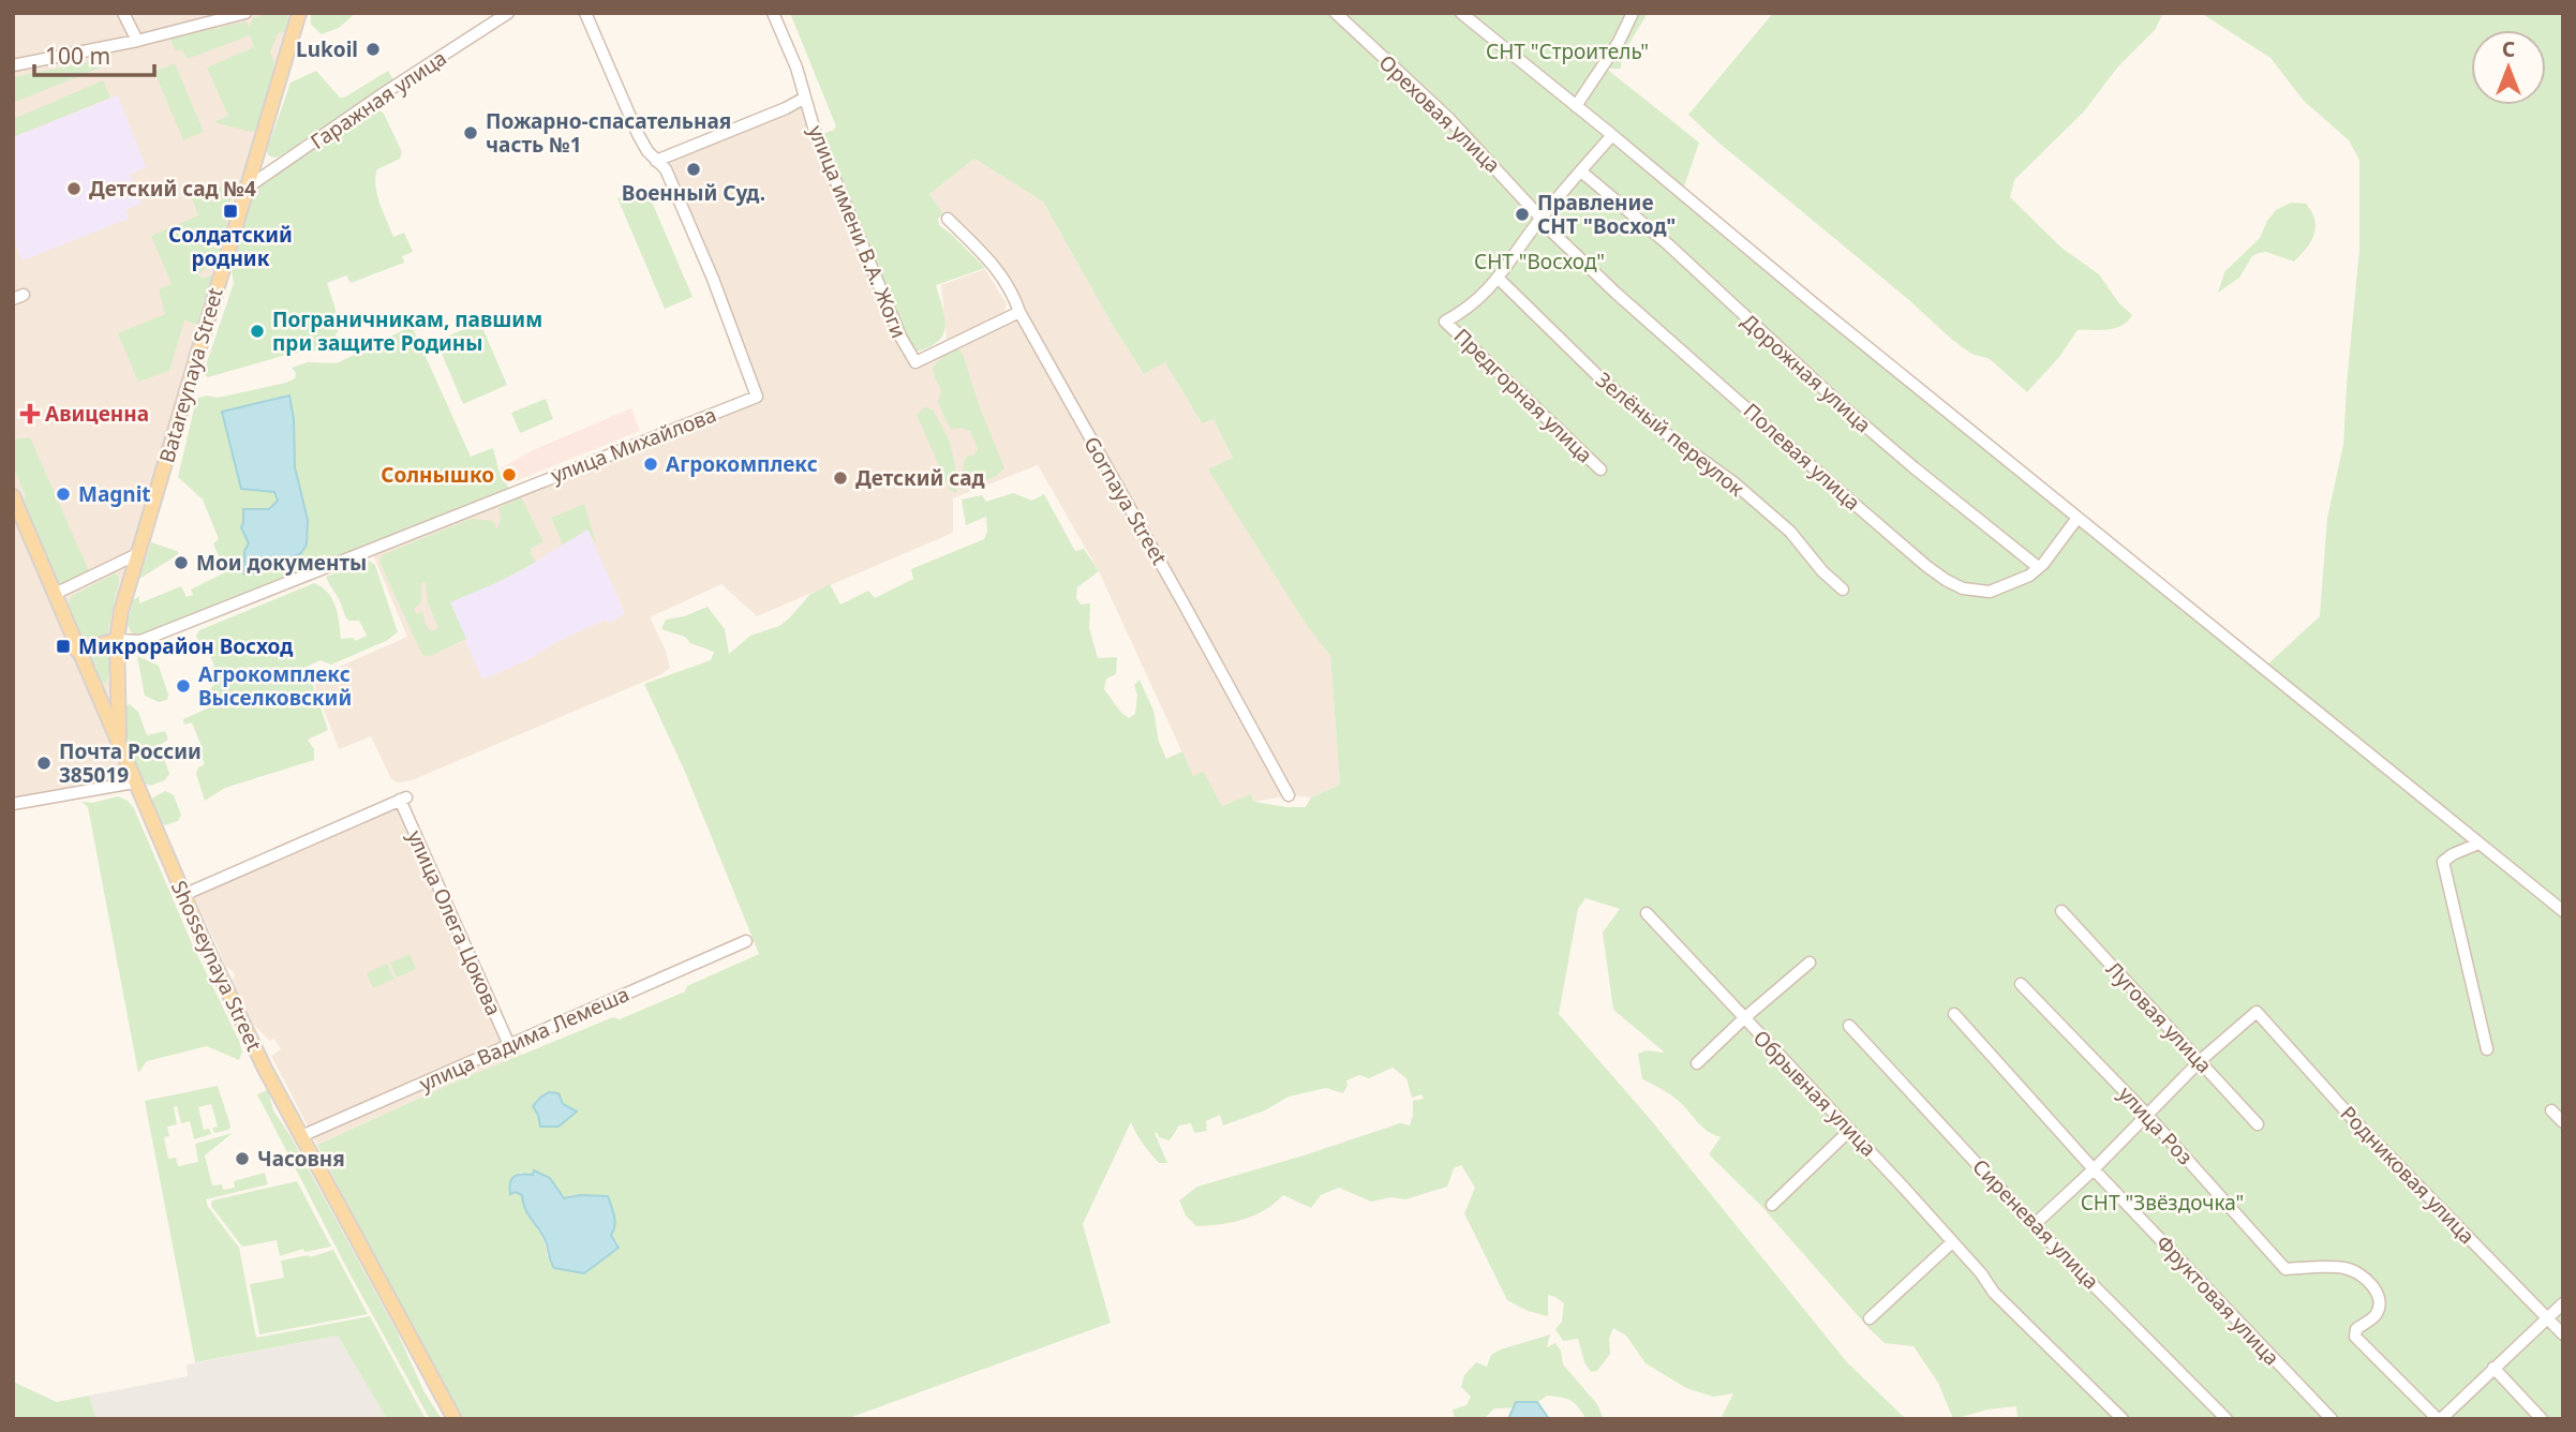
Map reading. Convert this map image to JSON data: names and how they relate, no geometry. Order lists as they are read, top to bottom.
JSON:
{
  "streets": {
    "main road": ["Batareynaya Street", "Shosseynaya Street"],
    "street": [
      "Гаражная улица",
      "Ореховая улица",
      "улица имени В.А. Жоги",
      "Дорожная улица",
      "Предгорная улица",
      "Зелёный переулок",
      "улица Михайлова",
      "Полевая улица",
      "Gornaya Street",
      "улица Олега Цокова",
      "Луговая улица",
      "улица Вадима Лемеша",
      "Обрывная улица",
      "улица Роз",
      "Родниковая улица",
      "Сиреневая улица",
      "Фруктовая улица"
    ]
  },
  "crossings": [
    ["Гаражная улица", "Batareynaya Street"],
    ["Ореховая улица", "Полевая улица"],
    ["улица имени В.А. Жоги", "Gornaya Street"],
    ["Дорожная улица", "Полевая улица"],
    ["Batareynaya Street", "улица Михайлова"],
    ["Batareynaya Street", "Shosseynaya Street"],
    ["Предгорная улица", "Зелёный переулок"],
    ["улица Олега Цокова", "Shosseynaya Street"],
    ["улица Олега Цокова", "улица Вадима Лемеша"],
    ["Shosseynaya Street", "улица Вадима Лемеша"],
    ["Луговая улица", "Родниковая улица"]
  ],
  "parks": ["СНТ \"Строитель\"", "СНТ \"Восход\"", "СНТ \"Звёздочка\""],
  "places": {
    "other": [
      "Lukoil",
      "Пожарно-спасательная часть №1",
      "Военный Суд.",
      "Детский сад №4",
      "Правление СНТ \"Восход\"",
      "Пограничникам, павшим при защите Родины",
      "Агрокомплекс",
      "Солнышко",
      "Детский сад",
      "Magnit",
      "Мои документы",
      "Агрокомплекс Выселковский",
      "Почта России 385019",
      "Часовня"
    ],
    "transit": ["Солдатский родник", "Микрорайон Восход"],
    "health": ["Авиценна"]
  },
  "scale_bar": "100 m",
  "north": "top"
}
